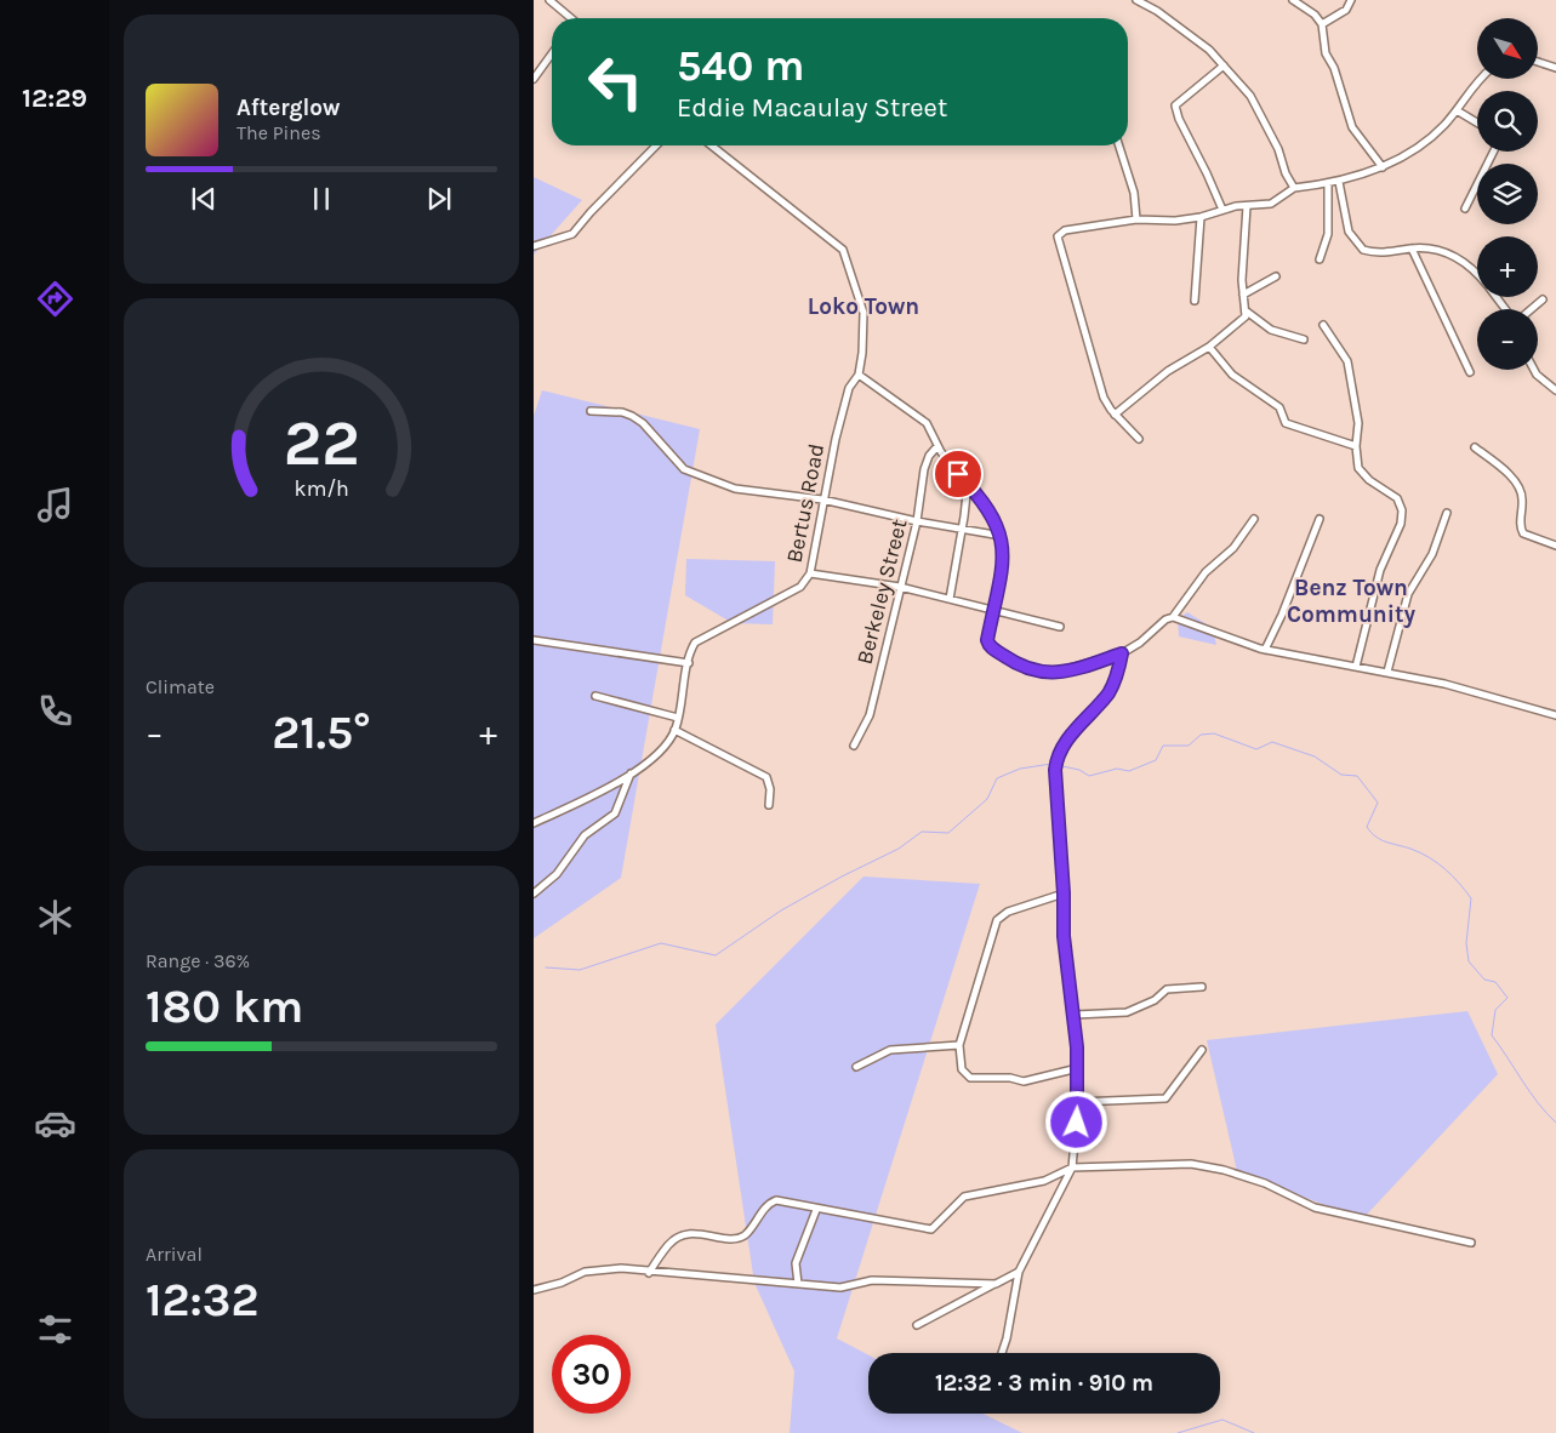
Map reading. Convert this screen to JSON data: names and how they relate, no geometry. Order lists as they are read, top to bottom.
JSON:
{
  "streets": {
    "street": ["Bertus Road", "Berkeley Street"]
  },
  "districts": ["Loko Town", "Benz Town Community"],
  "north": "bottom right",
  "page": {
    "tabs": "12:29",
    "map_buttons": ["+", "−"],
    "turn": ["540 m", "Eddie Macaulay Street"],
    "song": ["Afterglow", "The Pines"],
    "tile": [
      "Climate",
      ["Range · 36%", "180 km"],
      ["Arrival", "12:32"]
    ],
    "heat": ["−", "21.5°", "+"],
    "limit": "30",
    "trip": "12:32 · 3 min · 910 m",
    "gauge": ["22", "km/h"]
  }
}
